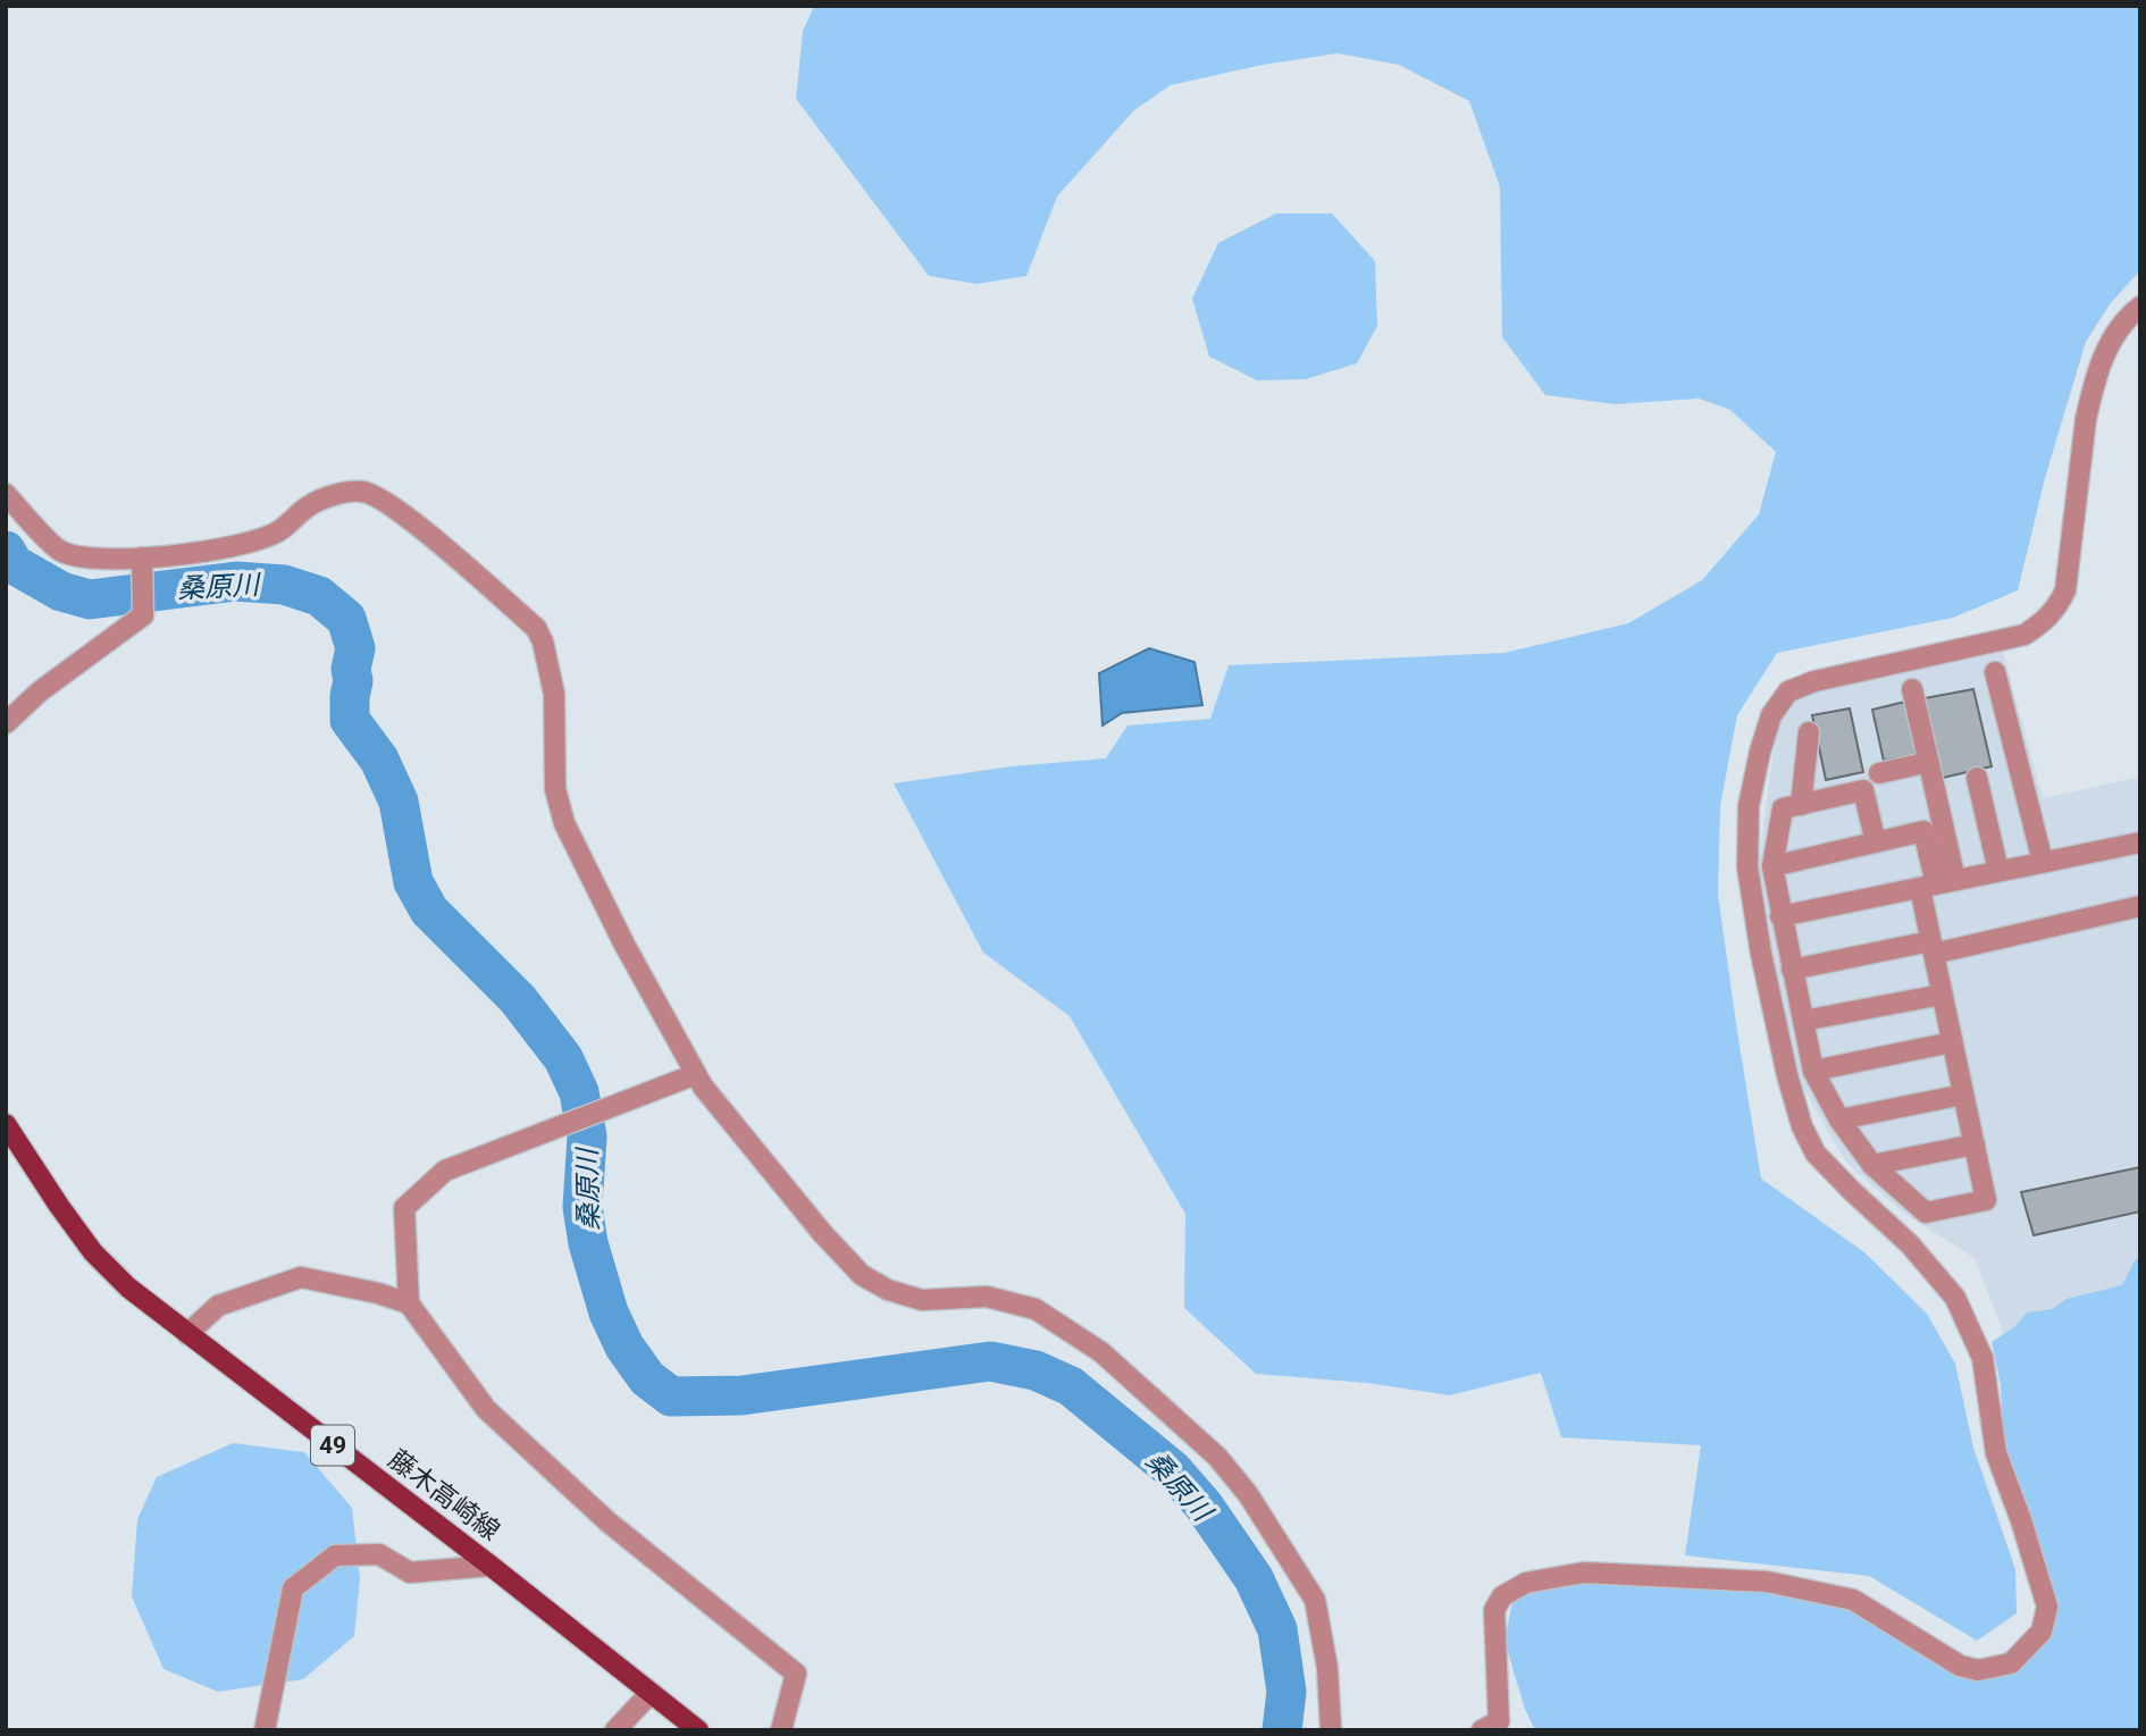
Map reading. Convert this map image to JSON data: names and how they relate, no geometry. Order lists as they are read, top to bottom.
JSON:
{
  "streets": {
    "main road": ["49", "藤木高崎線"]
  },
  "water": ["桑原川"]
}
